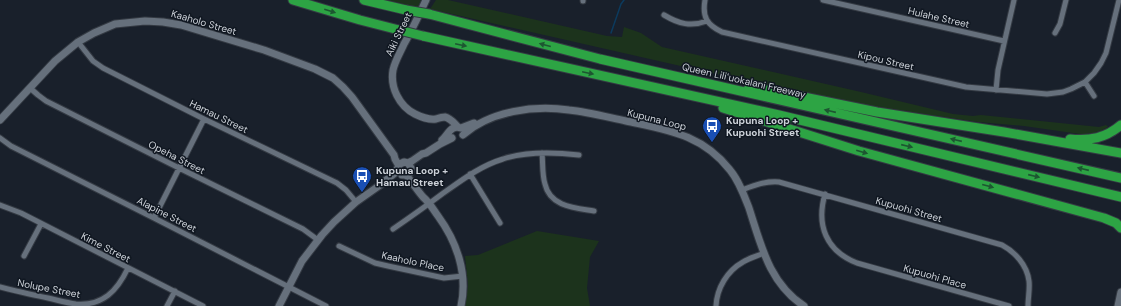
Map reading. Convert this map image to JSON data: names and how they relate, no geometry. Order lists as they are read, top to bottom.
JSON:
{
  "streets": {
    "highway": ["Queen Liliʻuokalani Freeway"],
    "street": [
      "Hulahe Street",
      "Kaaholo Street",
      "Aiki Street",
      "Kipou Street",
      "Hamau Street",
      "Kupuna Loop",
      "Opeha Street",
      "Kupuohi Street",
      "Alapine Street",
      "Kime Street",
      "Kaaholo Place",
      "Kupuohi Place",
      "Nolupe Street"
    ]
  },
  "crossings": [
    ["Kaaholo Street", "Hamau Street"],
    ["Kaaholo Street", "Kupuna Loop"],
    ["Kaaholo Street", "Opeha Street"],
    ["Kaaholo Street", "Kaaholo Place"],
    ["Aiki Street", "Kupuna Loop"],
    ["Hamau Street", "Kupuna Loop"],
    ["Kupuna Loop", "Opeha Street"],
    ["Kupuna Loop", "Kupuohi Street"],
    ["Kupuna Loop", "Alapine Street"],
    ["Kupuohi Street", "Kupuohi Place"],
    ["Kime Street", "Nolupe Street"]
  ],
  "places": {
    "bus stop": ["Kupuna Loop + Kupuohi Street", "Kupuna Loop + Hamau Street"]
  }
}
